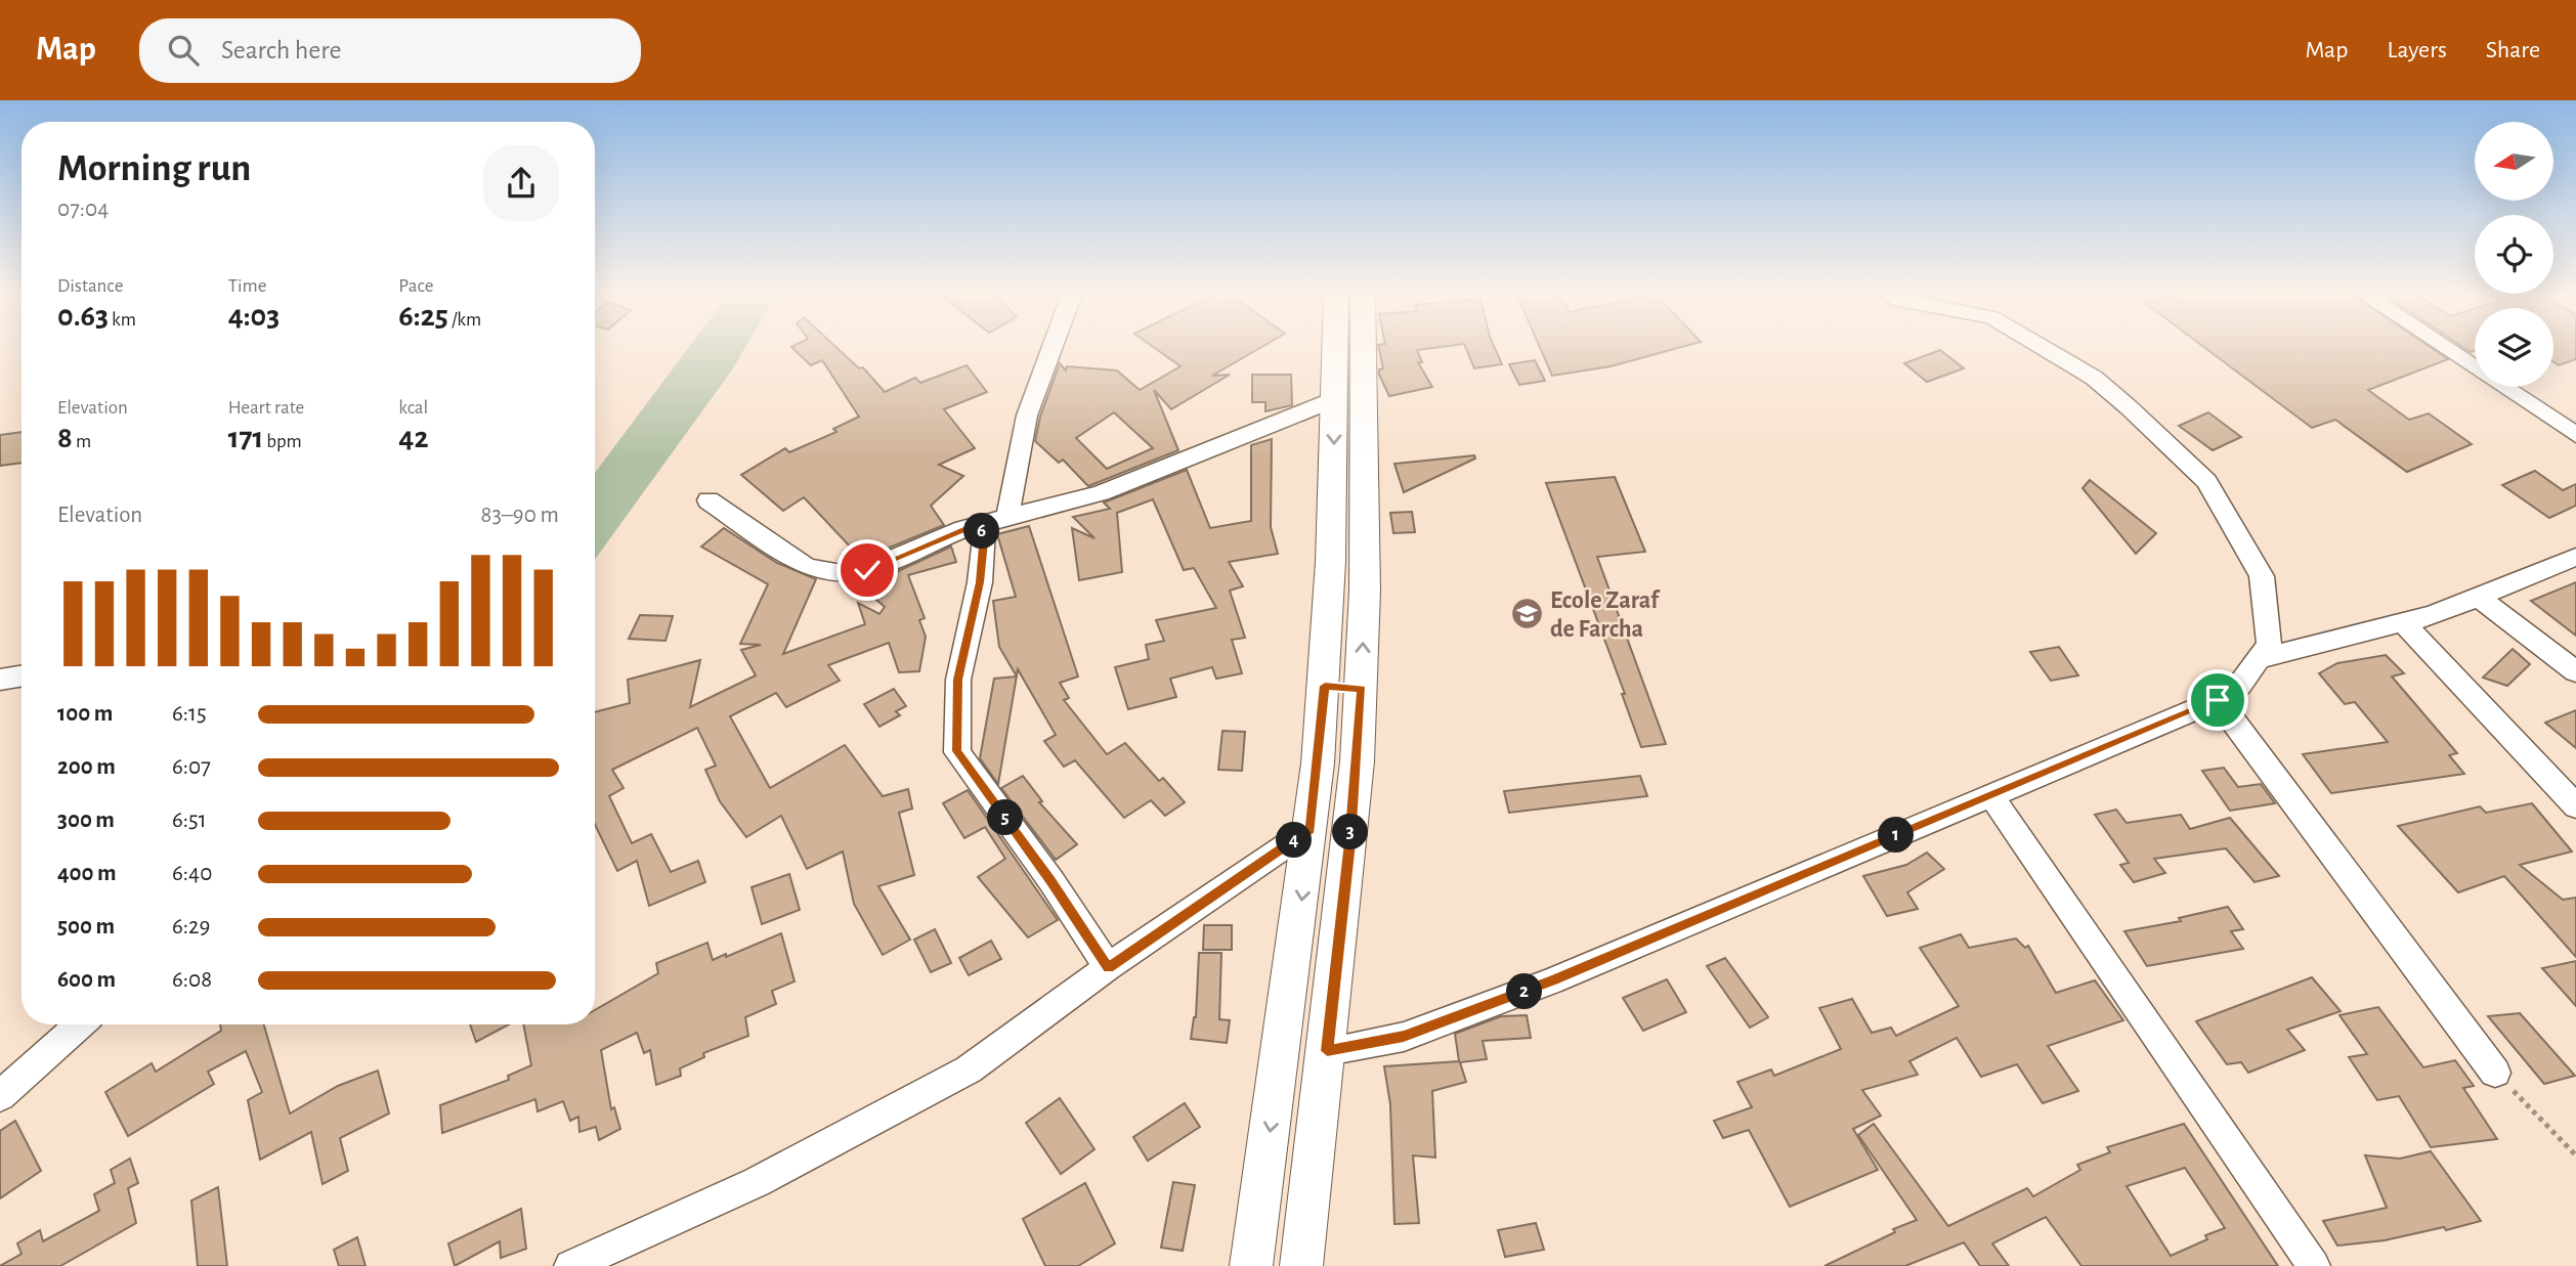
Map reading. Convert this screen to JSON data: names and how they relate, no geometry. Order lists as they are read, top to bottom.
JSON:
{
  "places": {
    "school or university": ["Ecole Zaraf de Farcha"]
  },
  "north": "left",
  "page": {
    "header": "Map",
    "search": "Search here",
    "nav": ["Map", "Layers", "Share"],
    "heading": ["Morning run", "07:04"],
    "stats": [
      ["Distance", "0.63 km"],
      ["Time", "4:03"],
      ["Pace", "6:25 /km"],
      ["Elevation", "8 m"],
      ["Heart rate", "171 bpm"],
      ["kcal", "42"]
    ],
    "chart": ["Elevation", "83–90 m"],
    "pins": [
      "6",
      "5",
      "3",
      "1",
      "4",
      "2"
    ],
    "list": [
      {
        "name": "100 m",
        "note": "6:15"
      },
      {
        "name": "200 m",
        "note": "6:07"
      },
      {
        "name": "300 m",
        "note": "6:51"
      },
      {
        "name": "400 m",
        "note": "6:40"
      },
      {
        "name": "500 m",
        "note": "6:29"
      },
      {
        "name": "600 m",
        "note": "6:08"
      }
    ]
  }
}
